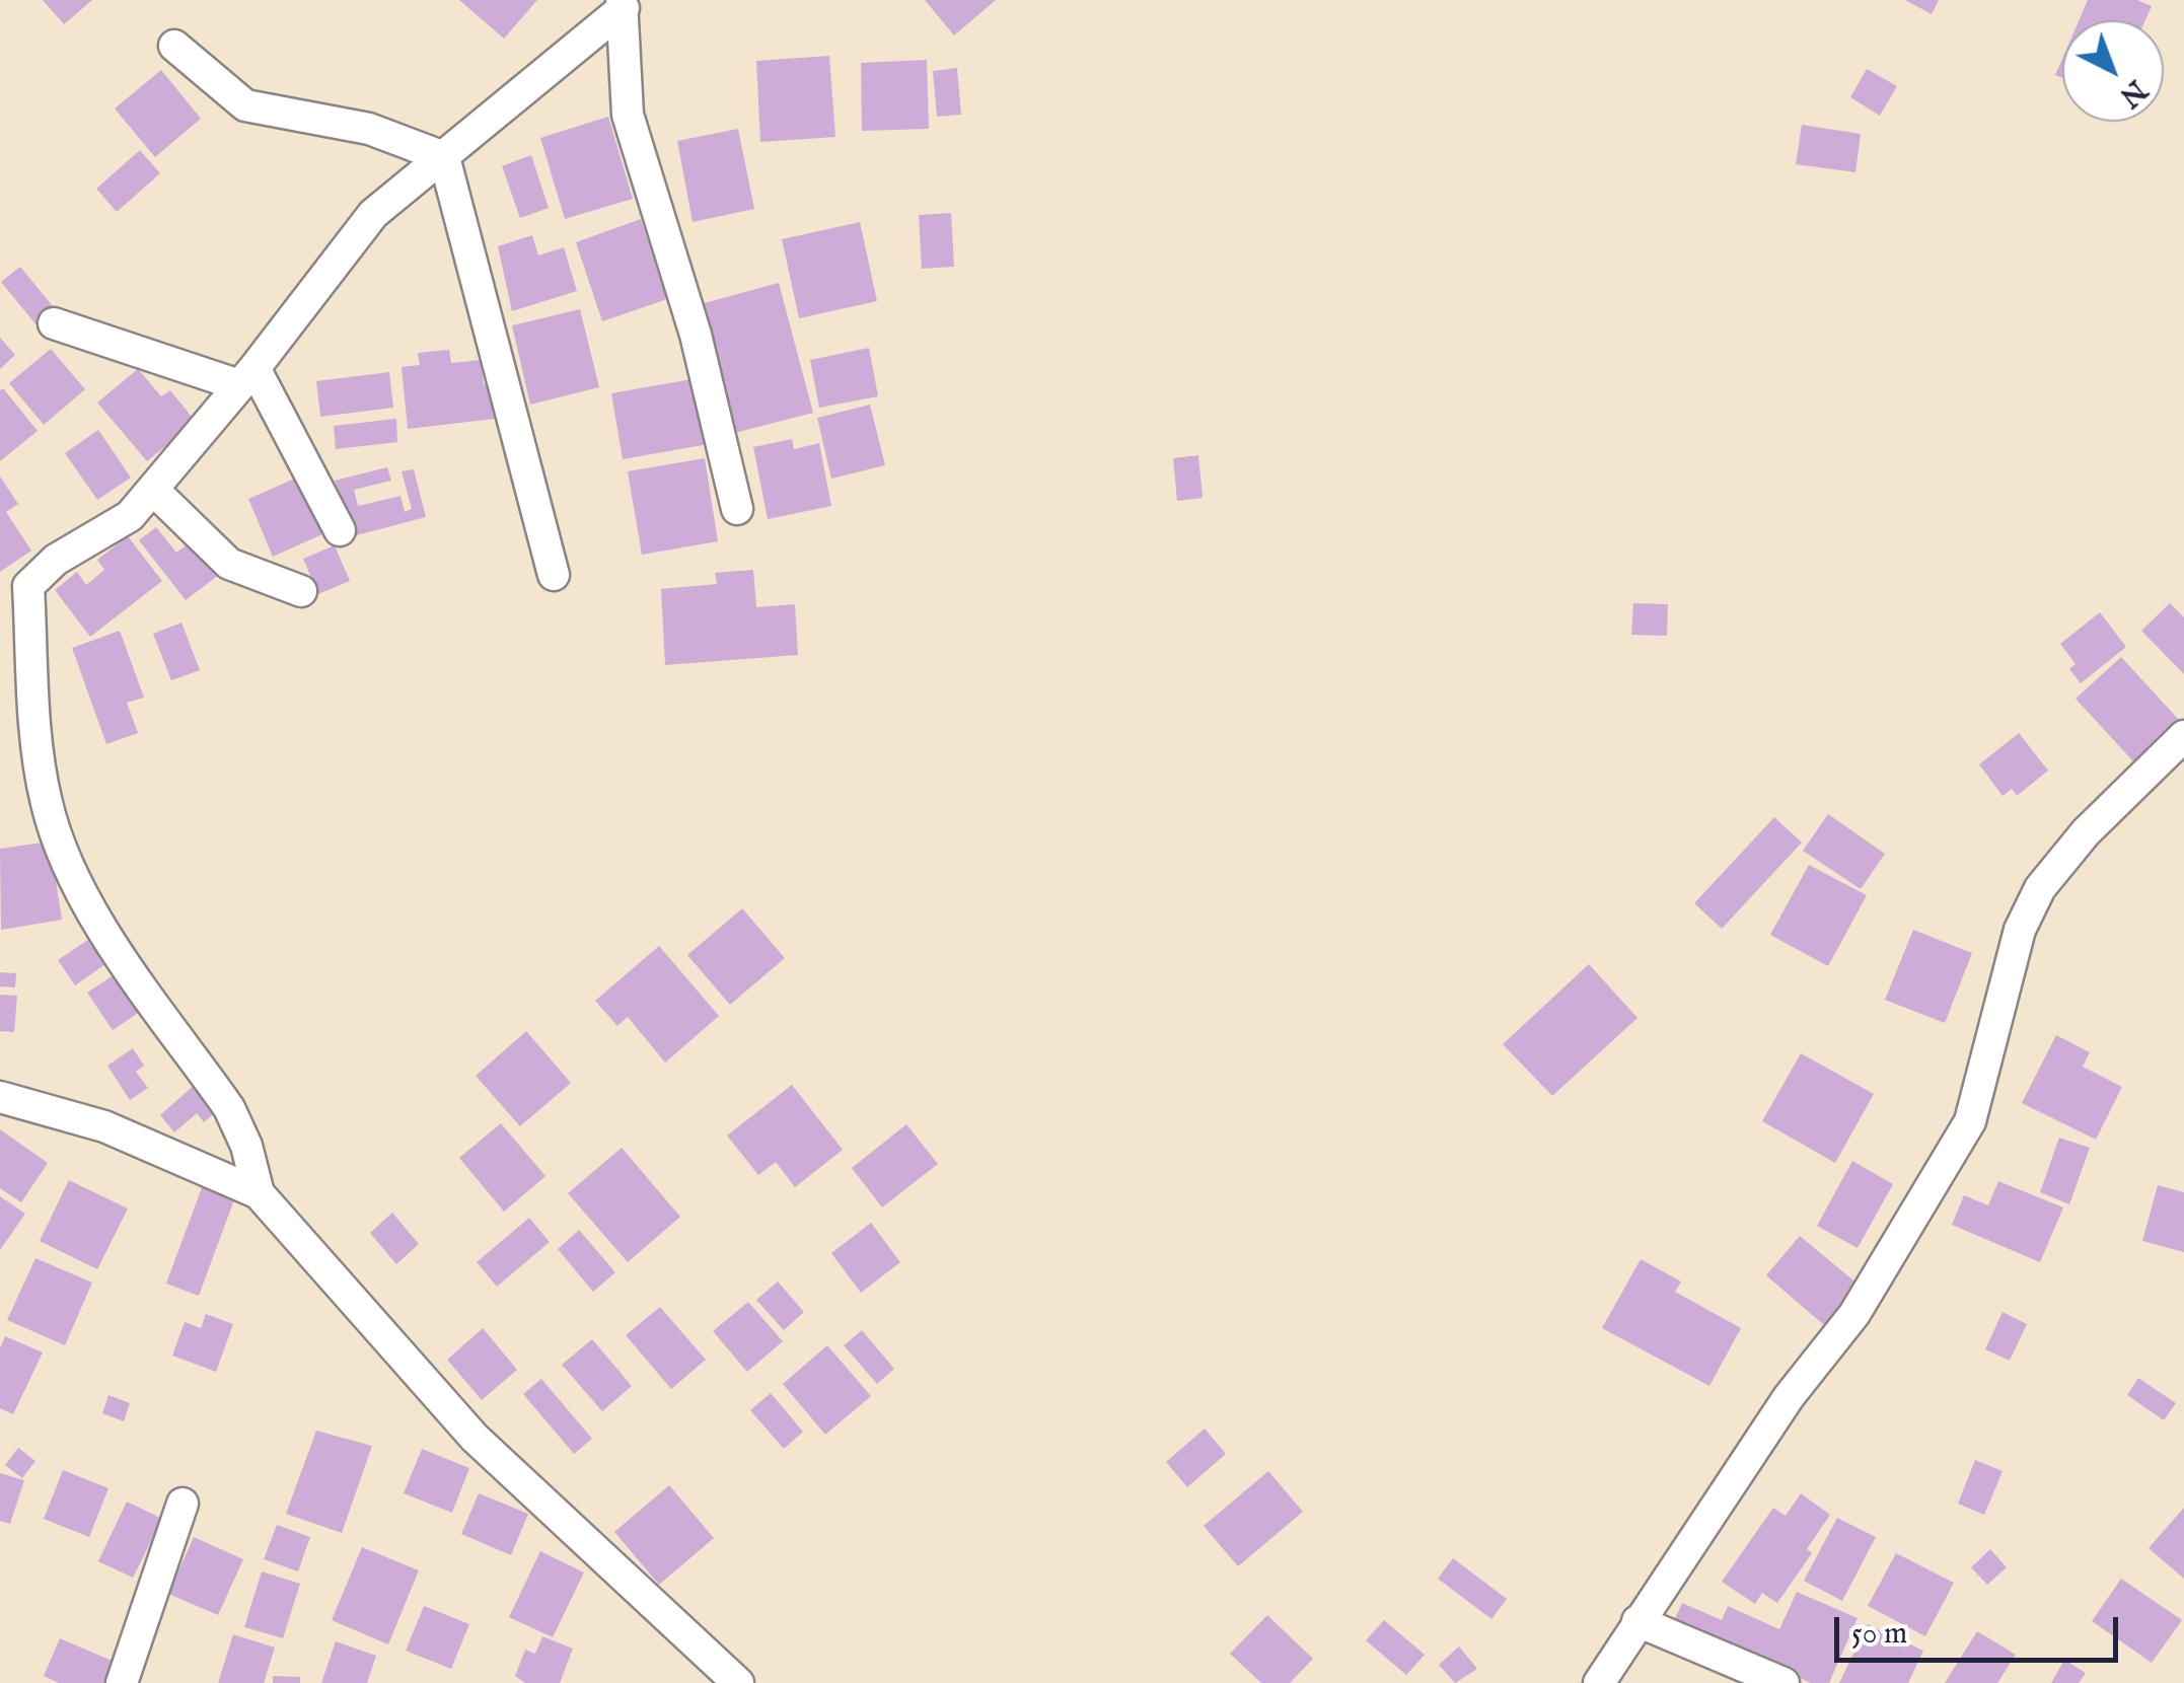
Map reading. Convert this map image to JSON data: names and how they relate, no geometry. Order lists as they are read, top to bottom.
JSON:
{
  "scale_bar": "50 m",
  "north": "bottom right"
}
